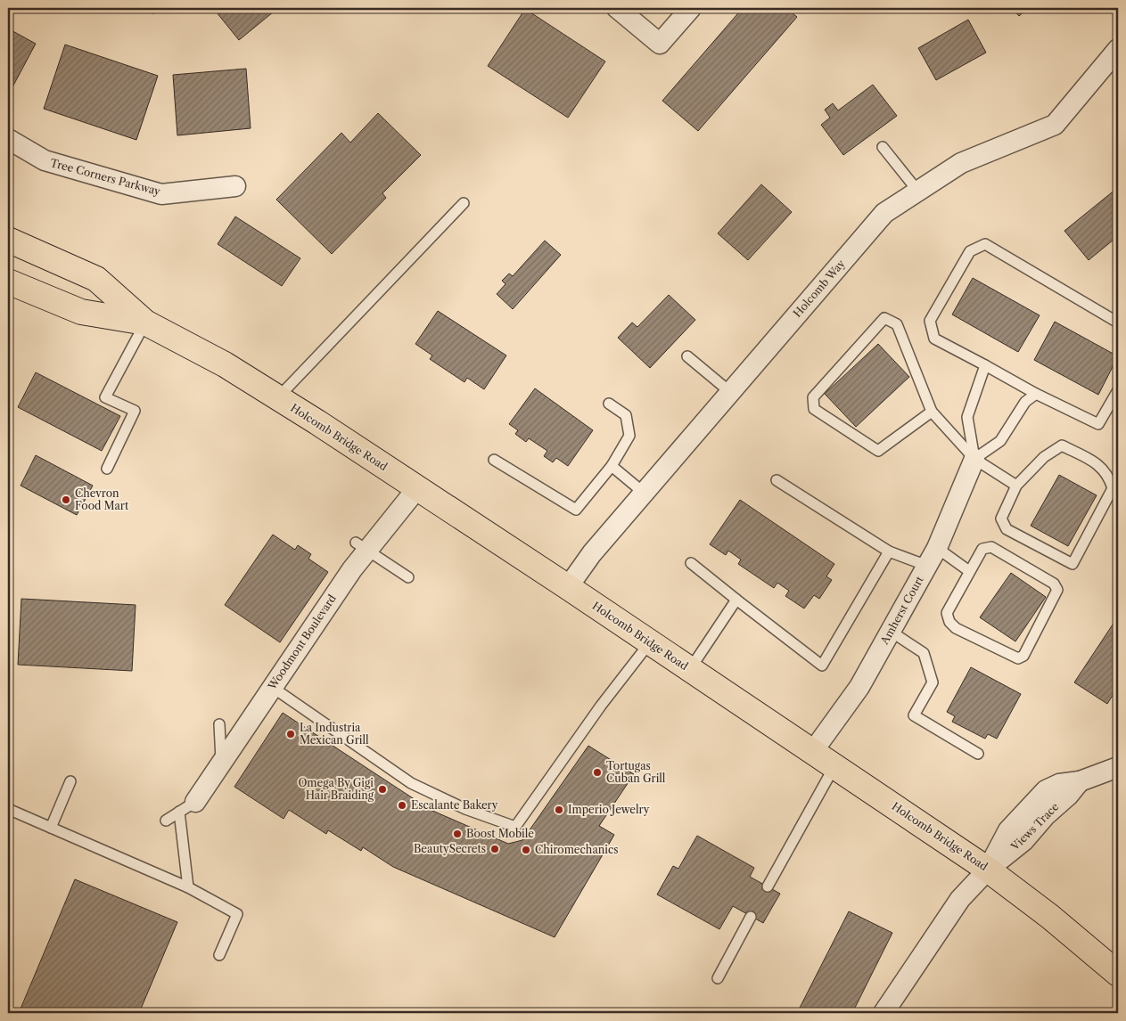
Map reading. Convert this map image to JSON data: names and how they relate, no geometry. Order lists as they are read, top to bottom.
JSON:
{
  "streets": {
    "main road": ["Holcomb Bridge Road"],
    "street": [
      "Tree Corners Parkway",
      "Holcomb Way",
      "Amherst Court",
      "Woodmont Boulevard",
      "Views Trace"
    ]
  },
  "crossings": [
    ["Holcomb Way", "Holcomb Bridge Road"],
    ["Holcomb Bridge Road", "Amherst Court"],
    ["Holcomb Bridge Road", "Woodmont Boulevard"],
    ["Holcomb Bridge Road", "Views Trace"]
  ],
  "places": [
    "Chevron Food Mart",
    "La Industria Mexican Grill",
    "Tortugas Cuban Grill",
    "Omega By Gigi Hair Braiding",
    "Escalante Bakery",
    "Imperio Jewelry",
    "Boost Mobile",
    "BeautySecrets",
    "Chiromechanics"
  ]
}
